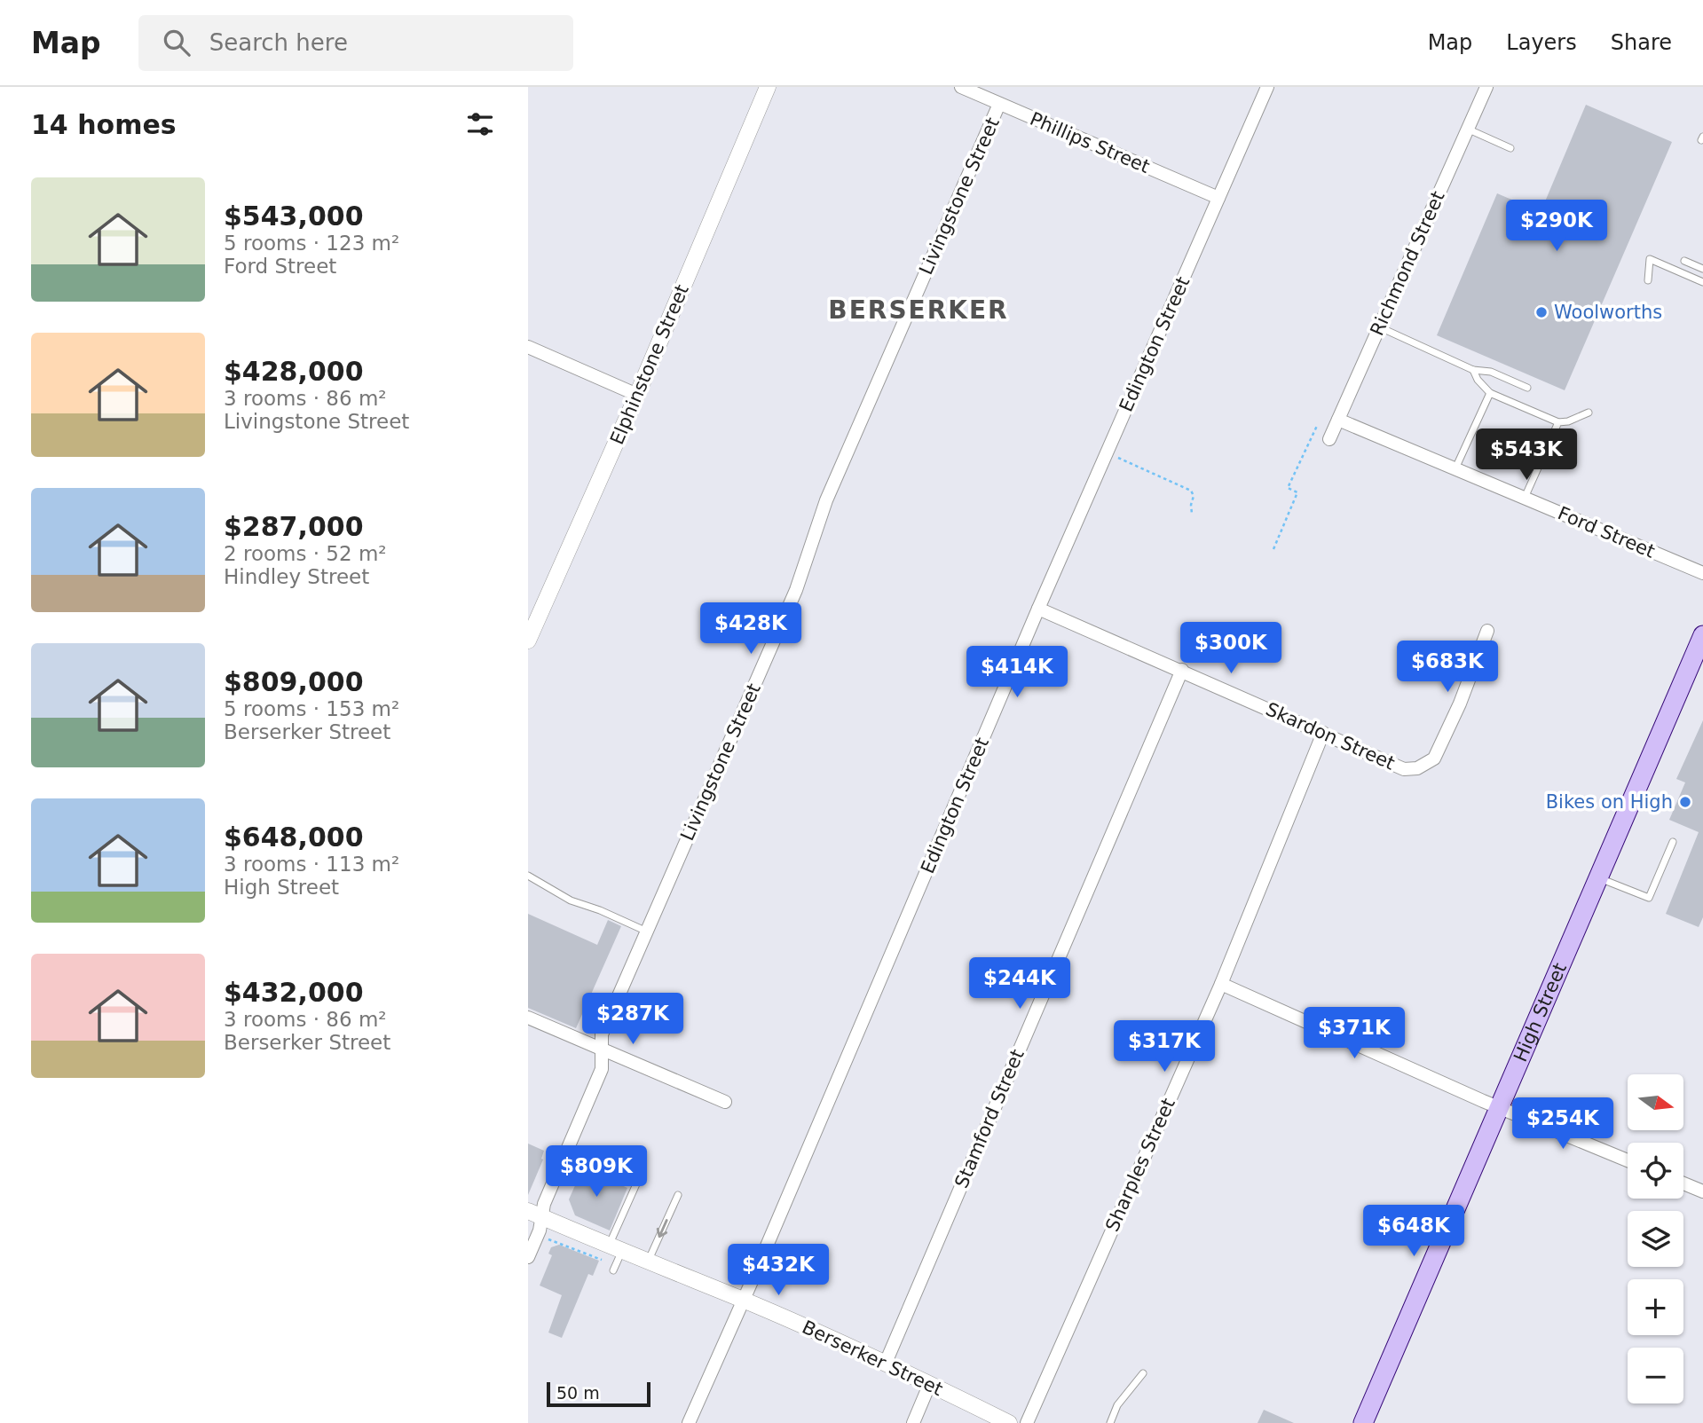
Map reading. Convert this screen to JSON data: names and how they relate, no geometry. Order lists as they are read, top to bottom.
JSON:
{
  "streets": {
    "main road": ["High Street"],
    "street": [
      "Phillips Street",
      "Livingstone Street",
      "Richmond Street",
      "Edington Street",
      "Elphinstone Street",
      "Ford Street",
      "Skardon Street",
      "Stamford Street",
      "Sharples Street",
      "Berserker Street"
    ]
  },
  "crossings": [
    ["Phillips Street", "Livingstone Street"],
    ["Phillips Street", "Edington Street"],
    ["Livingstone Street", "Berserker Street"],
    ["Richmond Street", "Ford Street"],
    ["Edington Street", "Skardon Street"],
    ["Edington Street", "Berserker Street"],
    ["Skardon Street", "Stamford Street"],
    ["Skardon Street", "Sharples Street"],
    ["Stamford Street", "Berserker Street"]
  ],
  "districts": ["BERSERKER"],
  "places": ["Woolworths", "Bikes on High"],
  "scale_bar": "50 m",
  "north": "right",
  "page": {
    "header": "Map",
    "search": "Search here",
    "nav": ["Map", "Layers", "Share"],
    "heading": "14 homes",
    "list": [
      {
        "name": "$543,000",
        "note": "5 rooms · 123 m² · Ford Street"
      },
      {
        "name": "$428,000",
        "note": "3 rooms · 86 m² · Livingstone Street"
      },
      {
        "name": "$287,000",
        "note": "2 rooms · 52 m² · Hindley Street"
      },
      {
        "name": "$809,000",
        "note": "5 rooms · 153 m² · Berserker Street"
      },
      {
        "name": "$648,000",
        "note": "3 rooms · 113 m² · High Street"
      },
      {
        "name": "$432,000",
        "note": "3 rooms · 86 m² · Berserker Street"
      }
    ],
    "price": [
      "$290K",
      "$543K",
      "$428K",
      "$300K",
      "$683K",
      "$414K",
      "$244K",
      "$287K",
      "$371K",
      "$317K",
      "$254K",
      "$809K",
      "$648K",
      "$432K"
    ],
    "map_buttons": ["+", "−"],
    "scale": "50 m"
  }
}
